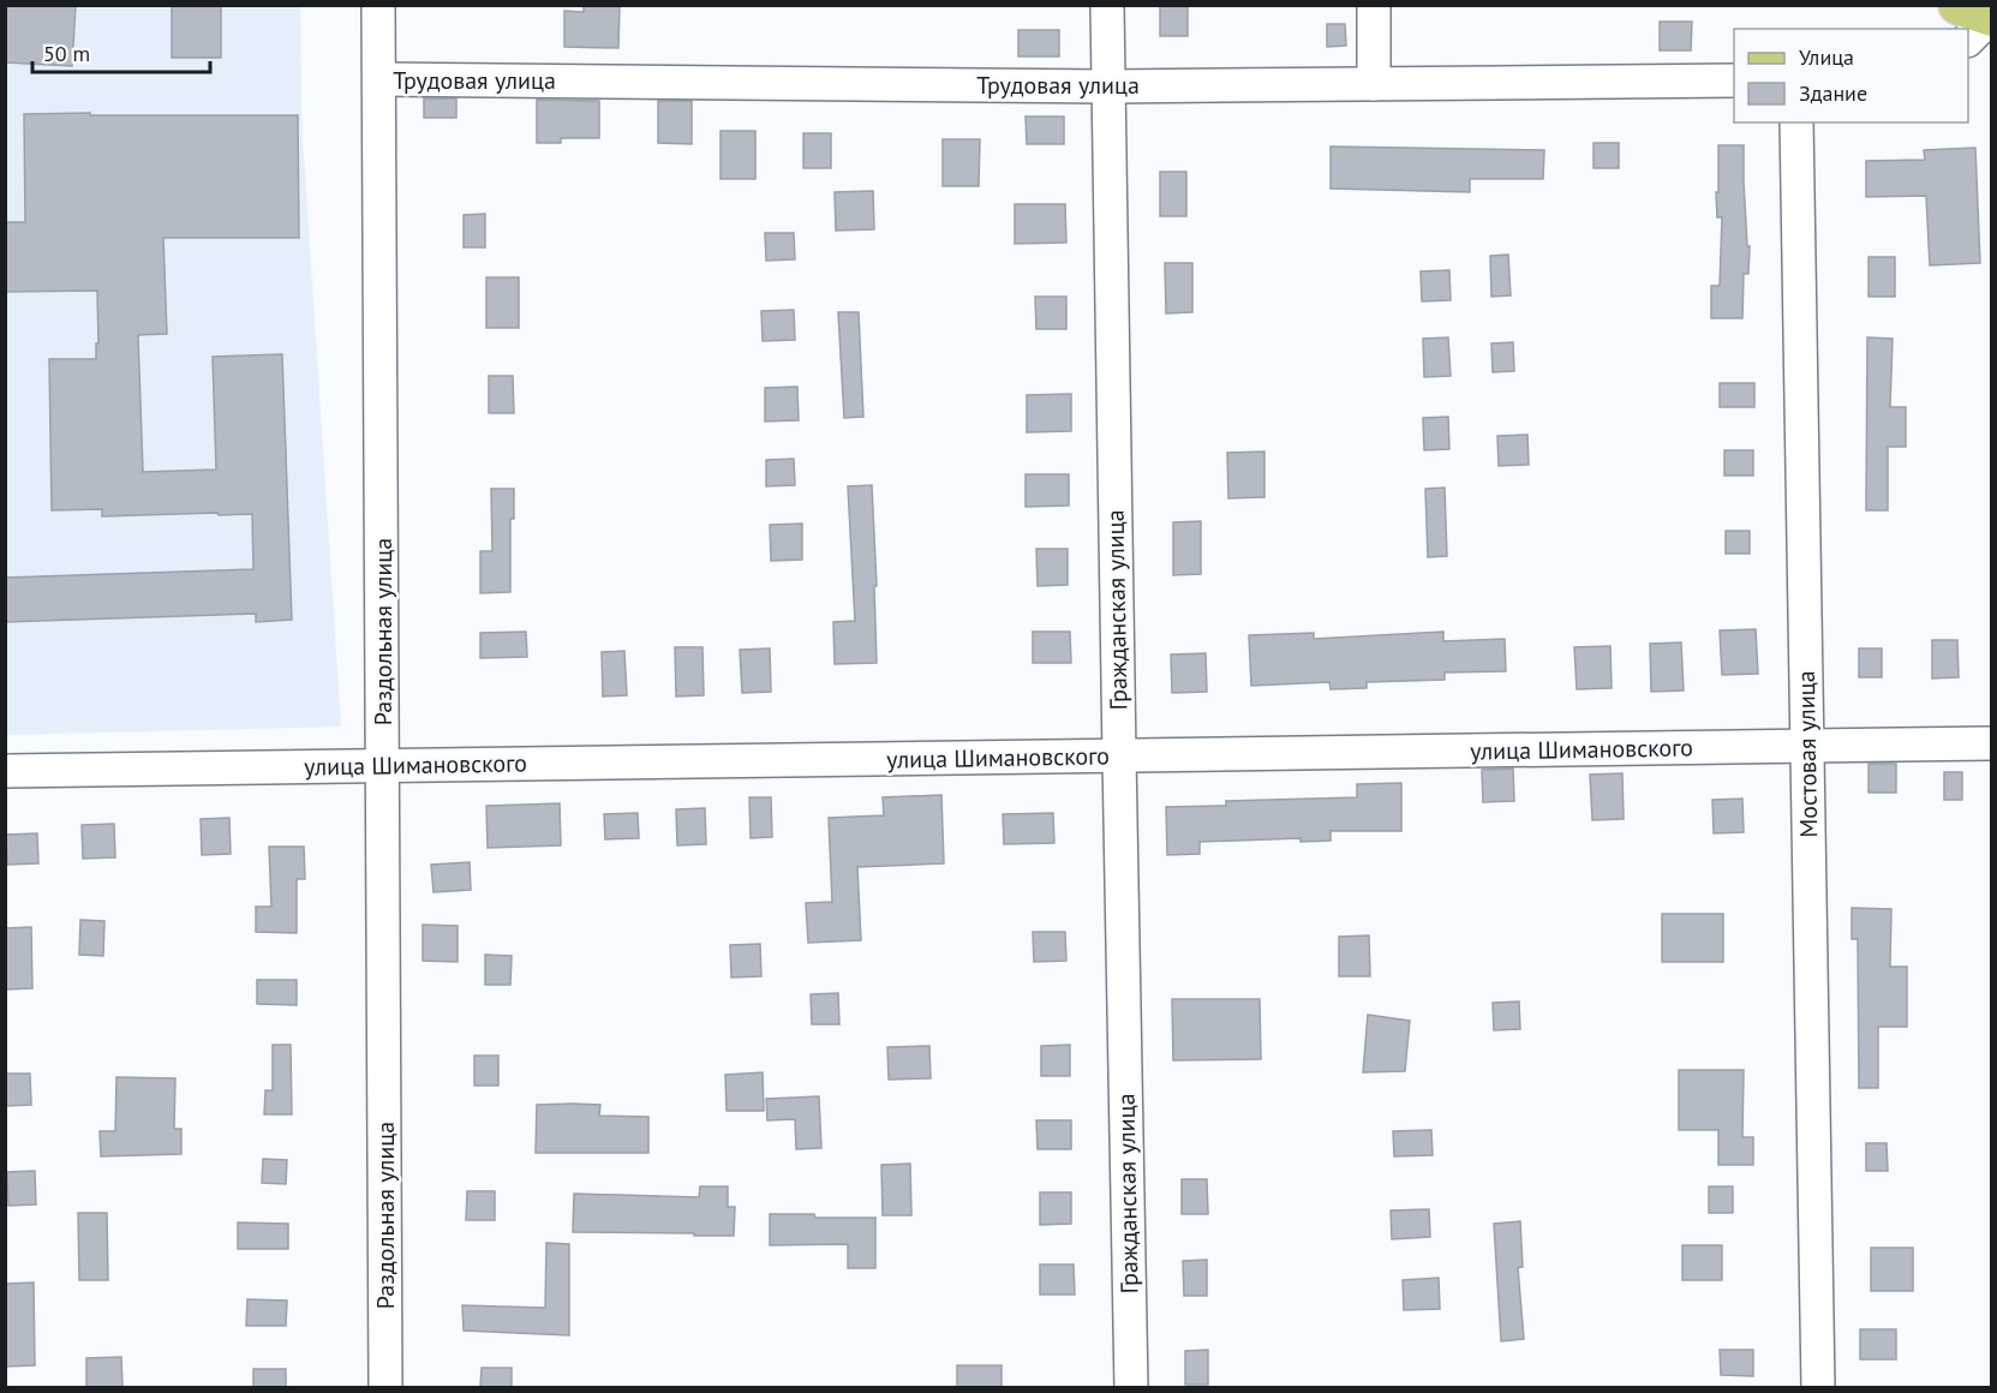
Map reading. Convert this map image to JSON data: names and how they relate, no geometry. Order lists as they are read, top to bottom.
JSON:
{
  "streets": {
    "street": [
      "Трудовая улица",
      "Гражданская улица",
      "Раздольная улица",
      "улица Шимановского",
      "Мостовая улица"
    ]
  },
  "crossings": [
    ["Трудовая улица", "Гражданская улица"],
    ["Трудовая улица", "Раздольная улица"],
    ["Гражданская улица", "улица Шимановского"],
    ["Раздольная улица", "улица Шимановского"],
    ["улица Шимановского", "Мостовая улица"]
  ],
  "legend": ["Улица", "Здание"],
  "scale_bar": "50 m"
}
